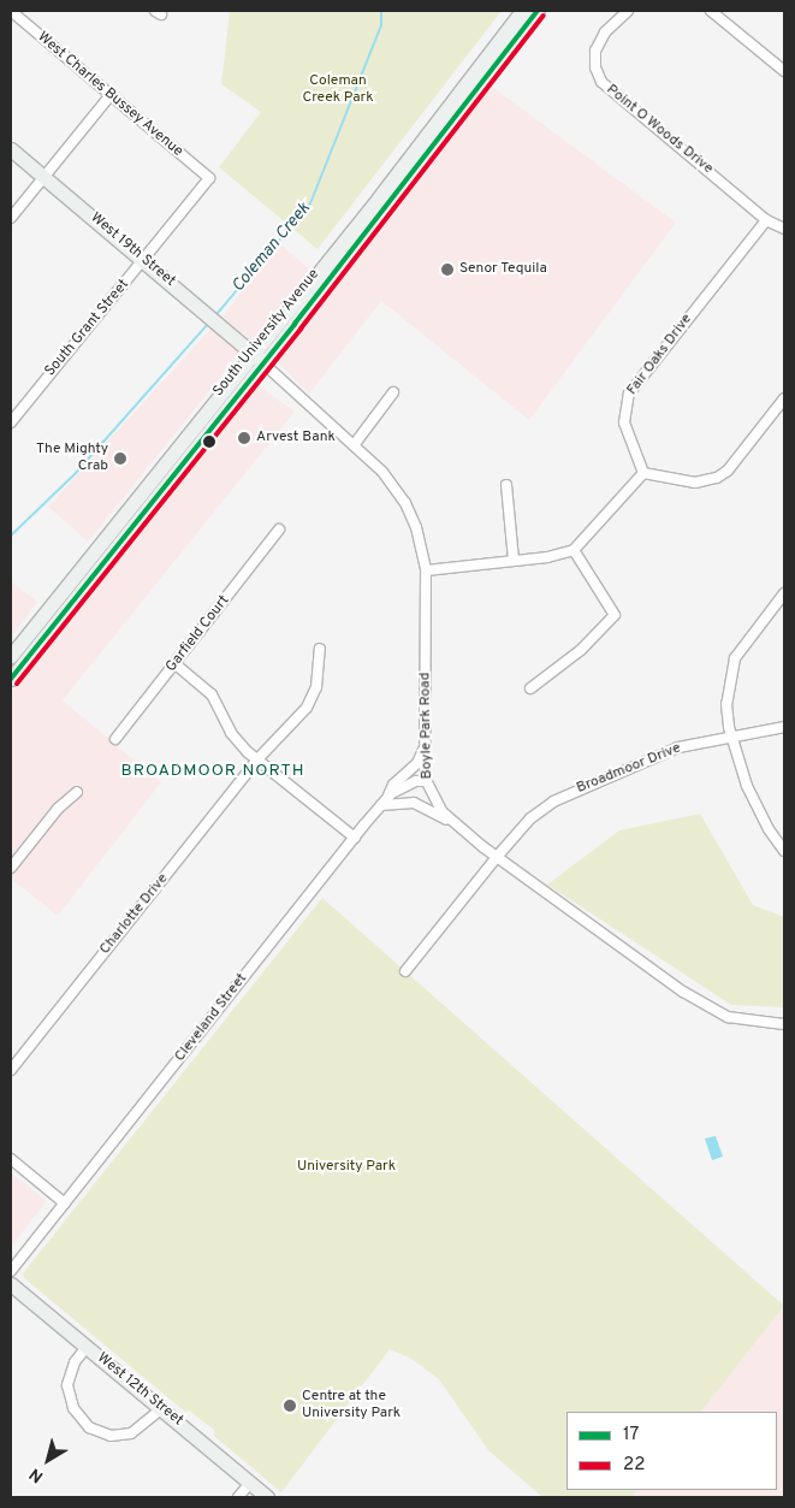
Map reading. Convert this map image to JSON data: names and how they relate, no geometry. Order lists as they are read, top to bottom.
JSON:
{
  "streets": {
    "main road": ["West 19th Street", "South University Avenue", "West 12th Street"],
    "street": [
      "West Charles Bussey Avenue",
      "Point O Woods Drive",
      "South Grant Street",
      "Fair Oaks Drive",
      "Garfield Court",
      "Boyle Park Road",
      "Broadmoor Drive",
      "Charlotte Drive",
      "Cleveland Street"
    ]
  },
  "crossings": [
    ["West Charles Bussey Avenue", "South Grant Street"],
    ["Point O Woods Drive", "Fair Oaks Drive"],
    ["West 19th Street", "South Grant Street"],
    ["West 19th Street", "South University Avenue"],
    ["West 19th Street", "Boyle Park Road"],
    ["South University Avenue", "Boyle Park Road"],
    ["Boyle Park Road", "Broadmoor Drive"],
    ["Boyle Park Road", "Cleveland Street"]
  ],
  "districts": ["BROADMOOR NORTH"],
  "water": ["Coleman Creek"],
  "parks": ["Coleman Creek Park", "University Park"],
  "places": [
    "Senor Tequila",
    "Arvest Bank",
    "The Mighty Crab",
    "Centre at the University Park"
  ],
  "lines": ["transit line 17", "transit line 22"],
  "legend": ["17", "22"],
  "north": "bottom left"
}
